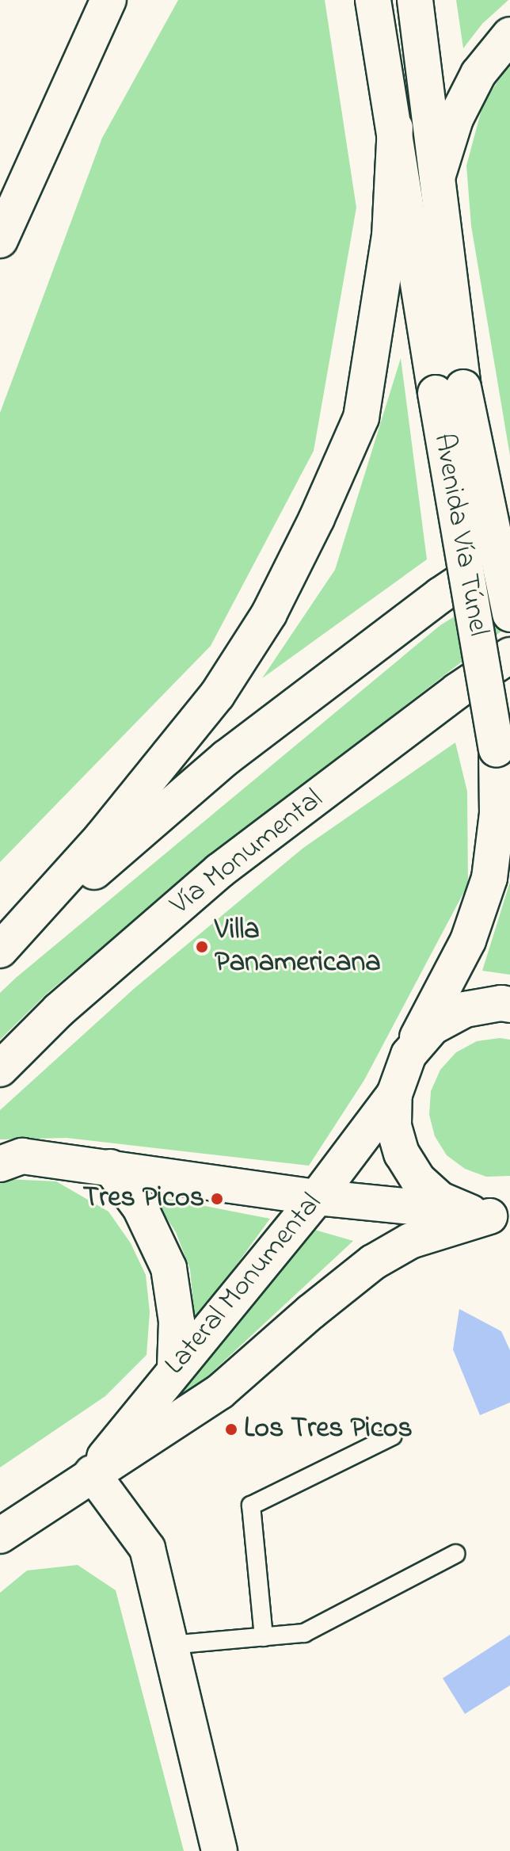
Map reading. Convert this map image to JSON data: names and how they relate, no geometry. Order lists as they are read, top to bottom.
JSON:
{
  "streets": {
    "main road": ["Avenida Vía Túnel", "Vía Monumental", "Lateral Monumental"]
  },
  "places": ["Villa Panamericana", "Tres Picos", "Los Tres Picos"]
}
